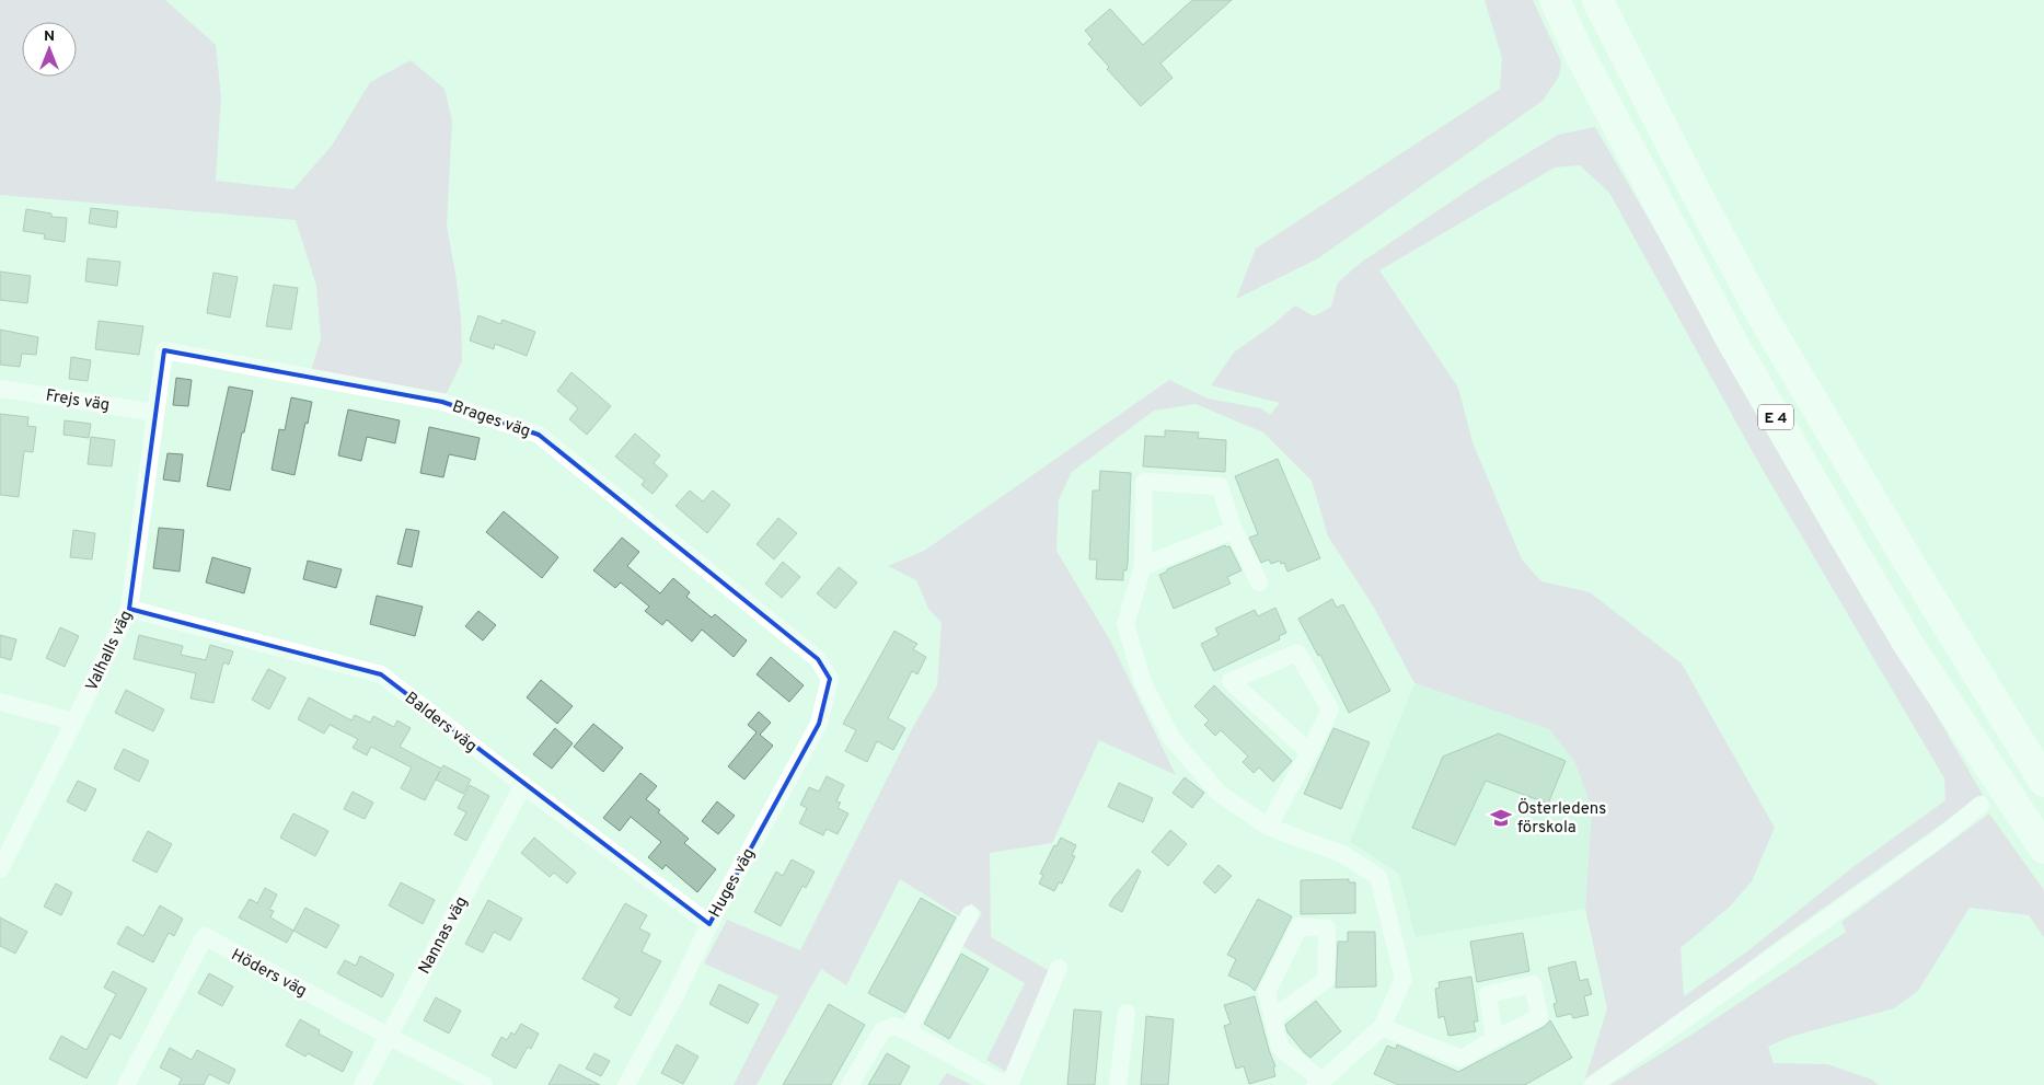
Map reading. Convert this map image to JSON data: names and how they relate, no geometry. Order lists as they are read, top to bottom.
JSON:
{
  "streets": {
    "highway": ["E 4"],
    "street": [
      "Frejs väg",
      "Brages väg",
      "Valhalls väg",
      "Balders väg",
      "Huges väg",
      "Nannas väg",
      "Höders väg"
    ]
  },
  "crossings": [
    ["Frejs väg", "Brages väg"],
    ["Frejs väg", "Valhalls väg"],
    ["Brages väg", "Valhalls väg"],
    ["Brages väg", "Huges väg"],
    ["Valhalls väg", "Balders väg"],
    ["Balders väg", "Huges väg"],
    ["Balders väg", "Nannas väg"],
    ["Nannas väg", "Höders väg"]
  ],
  "places": {
    "school or university": ["Österledens förskola"]
  },
  "north": "top"
}
